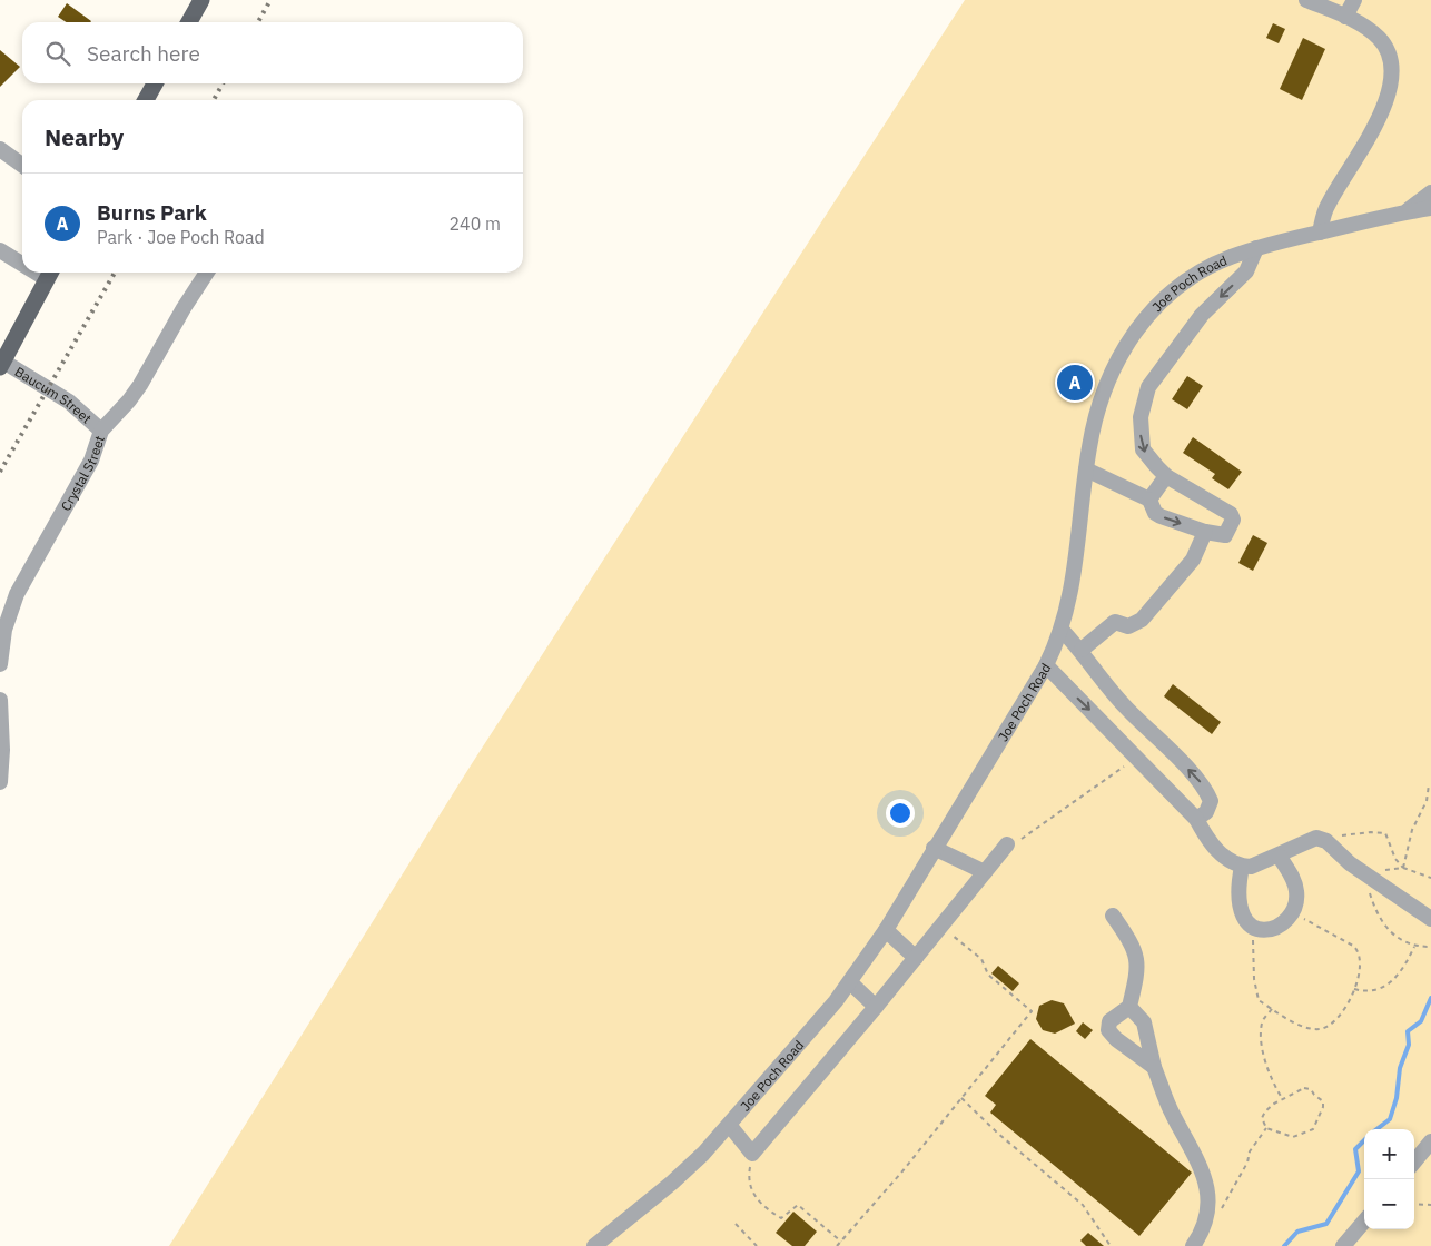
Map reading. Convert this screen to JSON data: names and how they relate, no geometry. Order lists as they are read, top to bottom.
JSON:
{
  "streets": {
    "street": ["Joe Poch Road", "Baucum Street", "Crystal Street"]
  },
  "crossings": [
    ["Baucum Street", "Crystal Street"]
  ],
  "page": {
    "search": "Search here",
    "heading": "Nearby",
    "list": [
      {
        "mark": "A",
        "name": "Burns Park",
        "note": "Park · Joe Poch Road",
        "value": "240 m"
      }
    ],
    "pins": "A",
    "map_buttons": ["+", "−"]
  }
}
